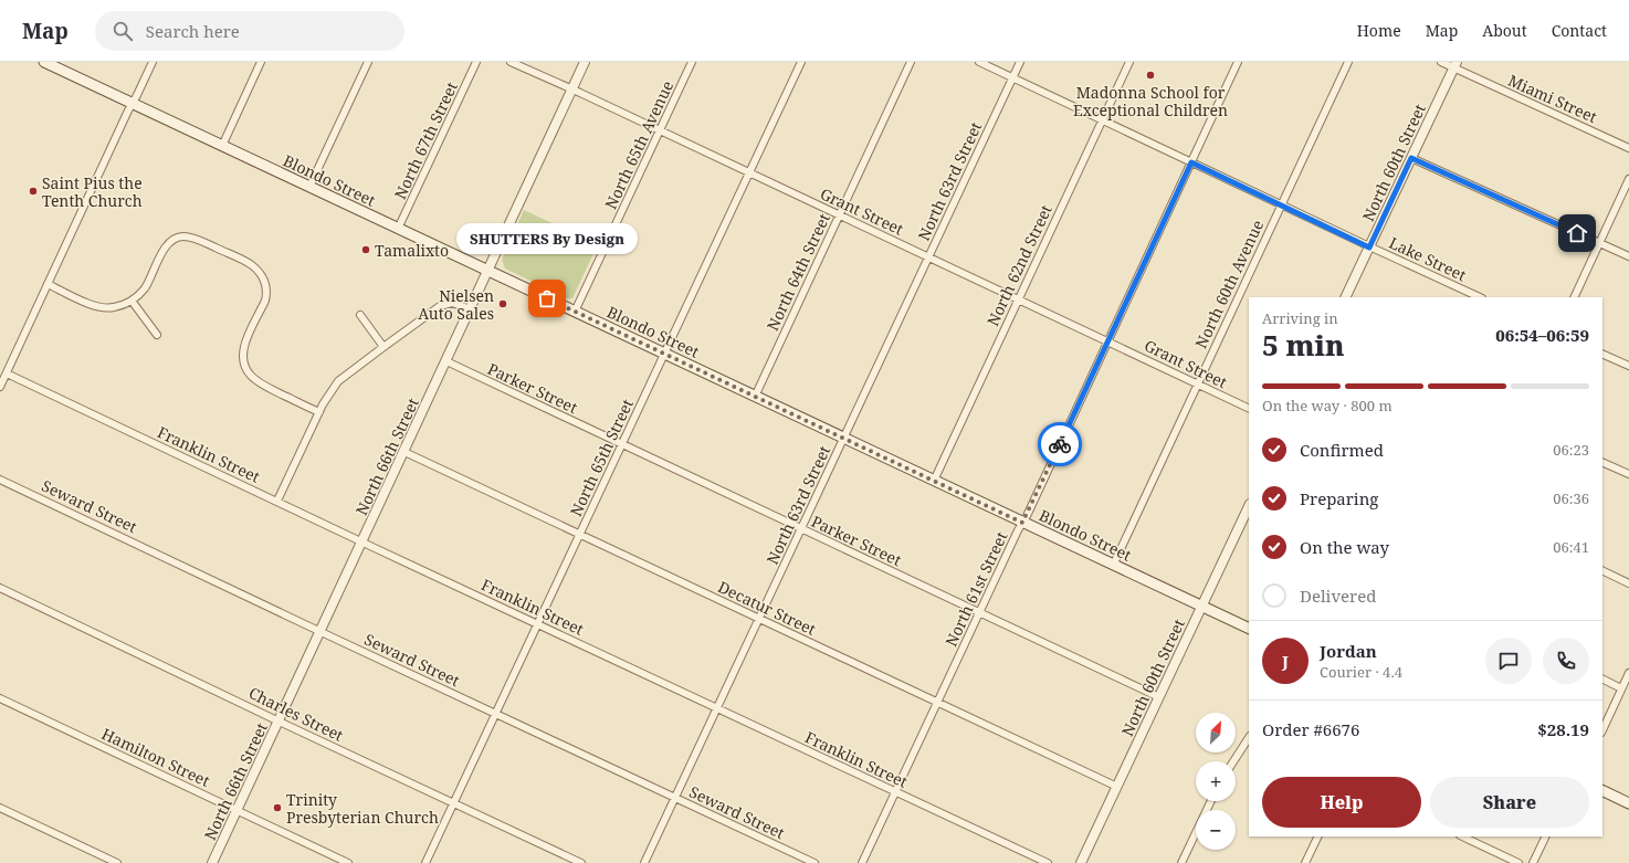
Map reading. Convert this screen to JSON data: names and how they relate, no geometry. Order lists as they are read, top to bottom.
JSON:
{
  "streets": {
    "main road": ["Blondo Street"],
    "street": [
      "Miami Street",
      "North 67th Street",
      "North 65th Avenue",
      "North 60th Street",
      "North 63rd Street",
      "Grant Street",
      "Lake Street",
      "North 62nd Street",
      "North 64th Street",
      "North 60th Avenue",
      "Parker Street",
      "Franklin Street",
      "North 66th Street",
      "North 65th Street",
      "Seward Street",
      "North 61st Street",
      "Decatur Street",
      "Charles Street",
      "Hamilton Street"
    ]
  },
  "crossings": [
    ["Miami Street", "North 60th Street"],
    ["North 67th Street", "Blondo Street"],
    ["North 65th Avenue", "Blondo Street"],
    ["North 65th Avenue", "Grant Street"],
    ["North 60th Street", "Blondo Street"],
    ["North 60th Street", "Lake Street"],
    ["North 60th Street", "Parker Street"],
    ["North 60th Street", "Decatur Street"],
    ["Blondo Street", "North 63rd Street"],
    ["Blondo Street", "North 62nd Street"],
    ["Blondo Street", "North 64th Street"],
    ["Blondo Street", "North 60th Avenue"],
    ["Blondo Street", "North 66th Street"],
    ["Blondo Street", "North 65th Street"],
    ["Blondo Street", "North 61st Street"],
    ["North 63rd Street", "Grant Street"],
    ["North 63rd Street", "Lake Street"],
    ["North 63rd Street", "Parker Street"],
    ["North 63rd Street", "Franklin Street"],
    ["North 63rd Street", "Seward Street"],
    ["North 63rd Street", "Decatur Street"],
    ["Grant Street", "North 62nd Street"],
    ["Grant Street", "North 64th Street"],
    ["Grant Street", "North 60th Avenue"],
    ["Grant Street", "North 66th Street"],
    ["Grant Street", "North 65th Street"],
    ["Grant Street", "North 61st Street"],
    ["Lake Street", "North 62nd Street"],
    ["Lake Street", "North 60th Avenue"],
    ["Lake Street", "North 61st Street"],
    ["Parker Street", "North 66th Street"],
    ["Parker Street", "North 65th Street"],
    ["Parker Street", "North 61st Street"],
    ["Franklin Street", "North 66th Street"],
    ["Franklin Street", "North 65th Street"],
    ["Franklin Street", "North 61st Street"],
    ["North 66th Street", "Seward Street"],
    ["North 66th Street", "Decatur Street"],
    ["North 66th Street", "Charles Street"],
    ["North 66th Street", "Hamilton Street"],
    ["North 65th Street", "Seward Street"],
    ["North 65th Street", "Decatur Street"],
    ["North 65th Street", "Charles Street"],
    ["North 61st Street", "Decatur Street"]
  ],
  "places": [
    "Madonna School for Exceptional Children",
    "Saint Pius the Tenth Church",
    "Tamalixto",
    "SHUTTERS By Design",
    "Nielsen Auto Sales",
    "Trinity Presbyterian Church"
  ],
  "north": "top right",
  "page": {
    "header": "Map",
    "search": "Search here",
    "nav": [
      "Home",
      "Map",
      "About",
      "Contact"
    ],
    "bubble": "SHUTTERS By Design",
    "heading": ["5 min", "Arriving in", "06:54–06:59"],
    "panel": [
      "Jordan",
      "Courier · 4.4",
      "Order #6676",
      "$28.19"
    ],
    "bar": "On the way · 800 m",
    "list": [
      ["Confirmed", "06:23"],
      ["Preparing", "06:36"],
      ["On the way", "06:41"],
      "Delivered"
    ],
    "round": "J",
    "map_buttons": ["+", "−"],
    "buttons": ["Help", "Share"]
  }
}
